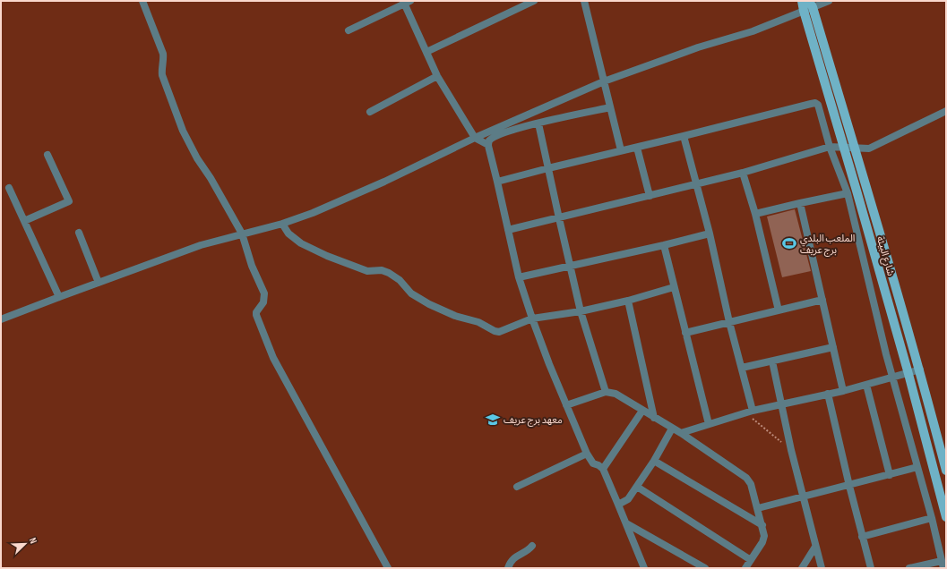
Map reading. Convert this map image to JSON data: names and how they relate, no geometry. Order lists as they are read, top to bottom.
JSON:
{
  "streets": {
    "main road": ["شارع البيئة"]
  },
  "places": {
    "sports": ["الملعب البلدي برج عريف"],
    "school or university": ["معهد برج عريف"]
  },
  "north": "top right"
}
